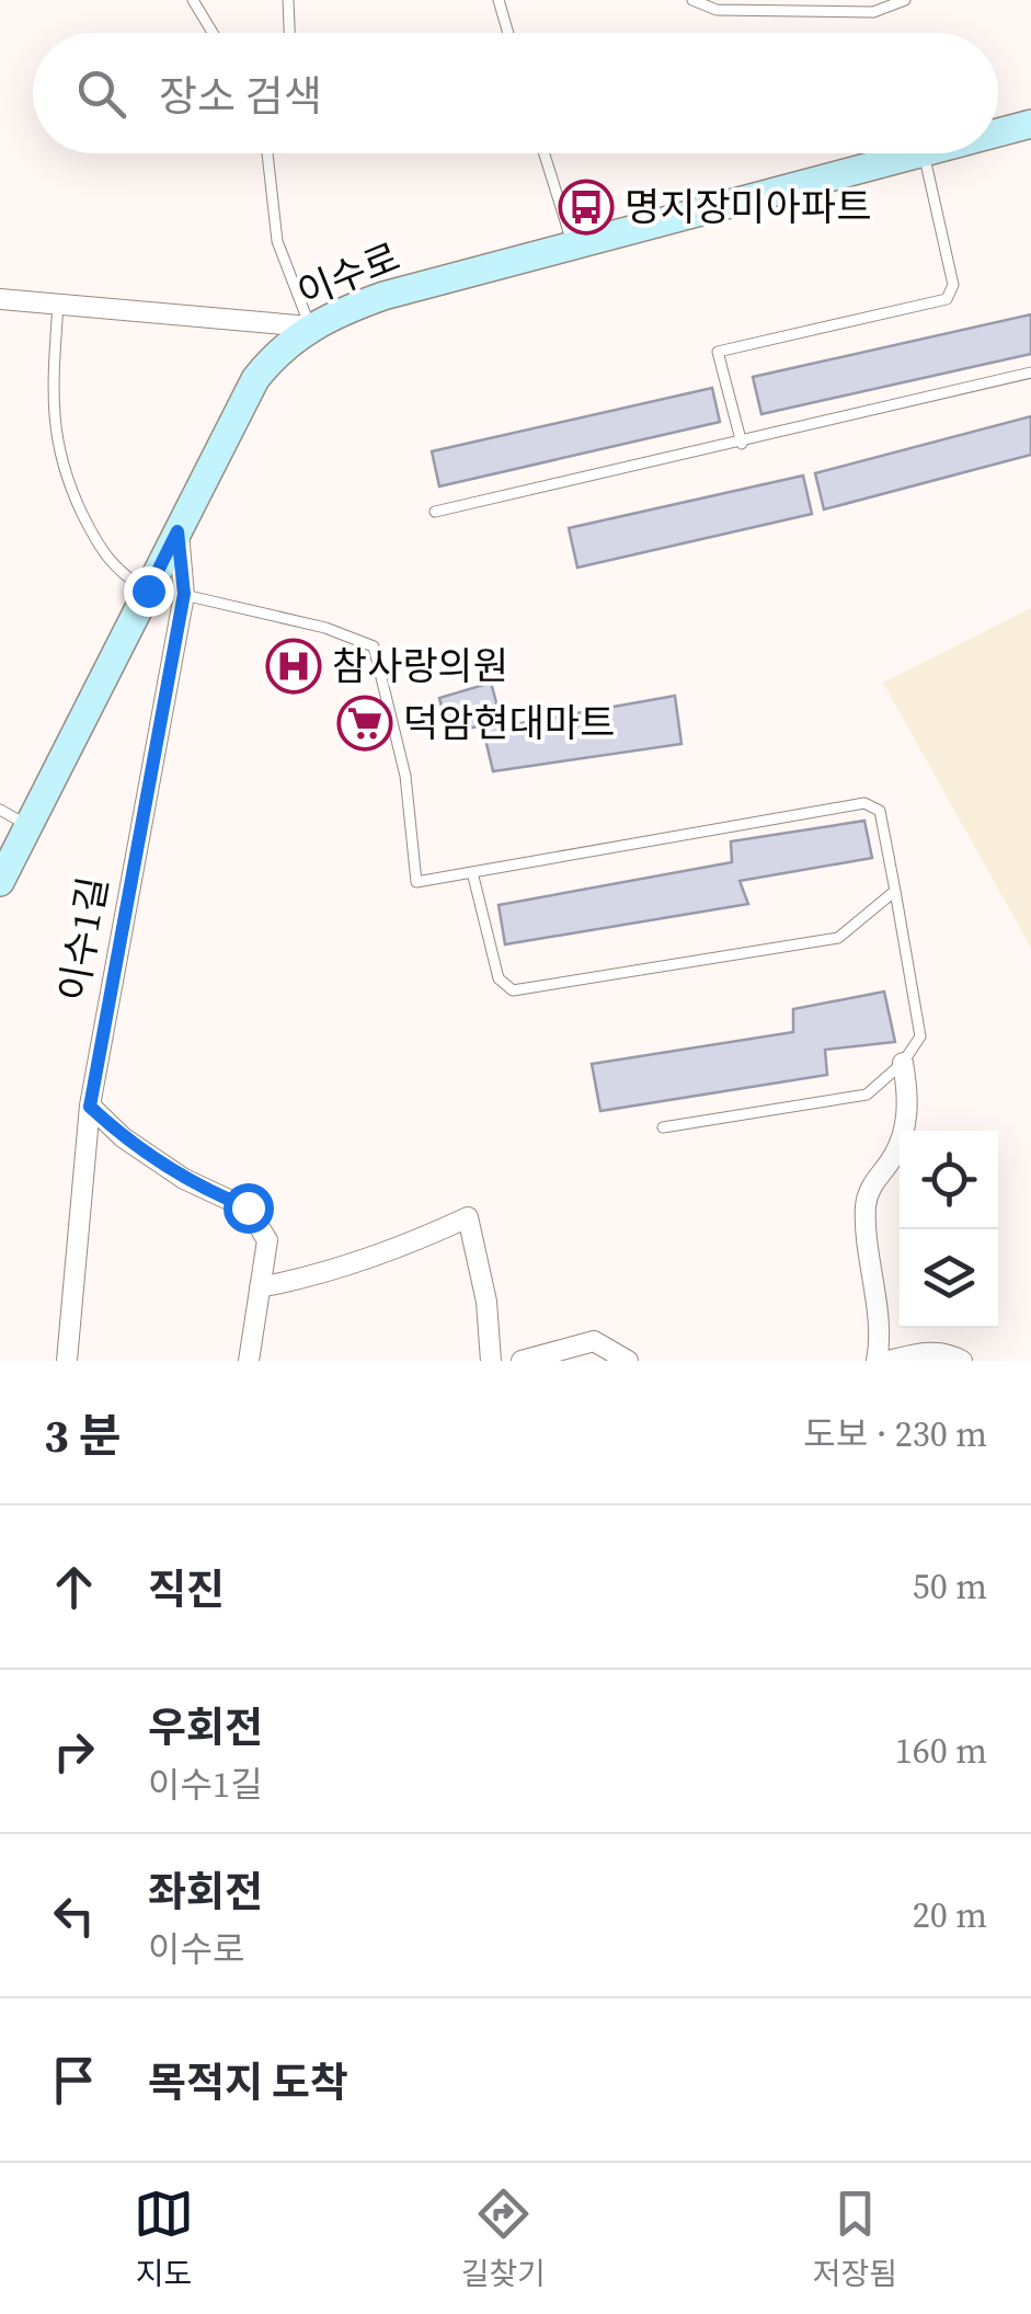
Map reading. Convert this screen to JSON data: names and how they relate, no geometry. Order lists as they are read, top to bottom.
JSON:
{
  "streets": {
    "main road": ["이수로"],
    "street": ["이수1길"]
  },
  "crossings": [
    ["이수로", "이수1길"]
  ],
  "places": {
    "bus stop": ["명지장미아파트"],
    "hospital": ["참사랑의원"],
    "supermarket": ["덕암현대마트"]
  },
  "page": {
    "search": "장소 검색",
    "heading": ["3 분", "도보 · 230 m"],
    "list": [
      ["직진", "50 m"],
      ["우회전", "이수1길", "160 m"],
      ["좌회전", "이수로", "20 m"],
      "목적지 도착"
    ],
    "nav": ["지도", "길찾기", "저장됨"]
  }
}
